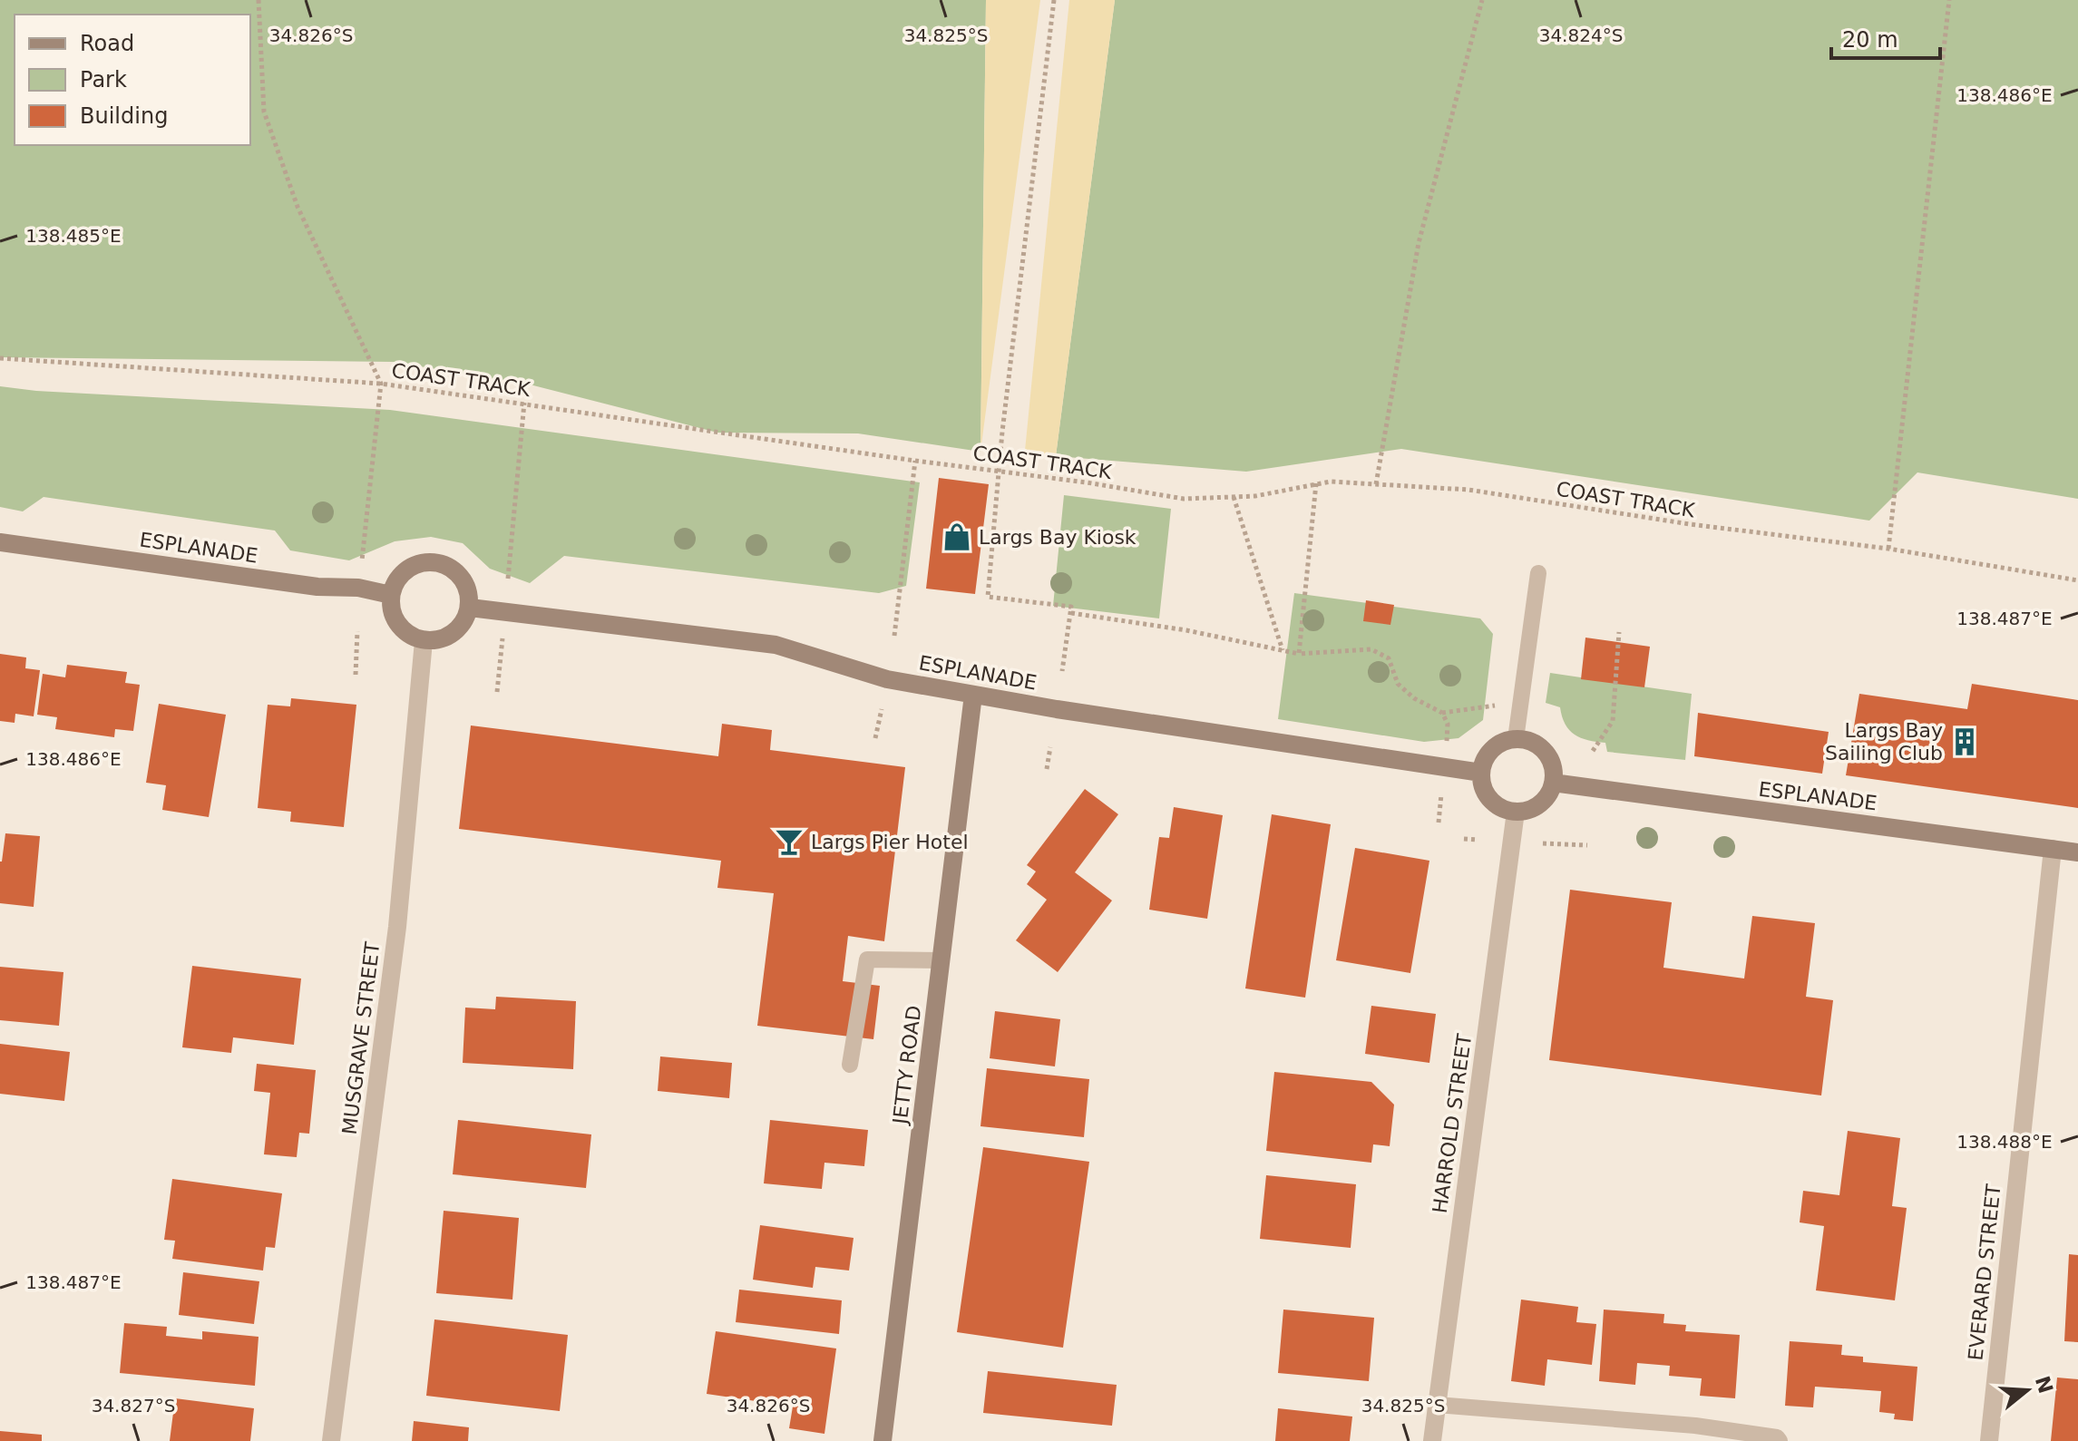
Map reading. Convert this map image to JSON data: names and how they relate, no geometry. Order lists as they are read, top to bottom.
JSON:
{
  "streets": {
    "street": [
      "ESPLANADE",
      "MUSGRAVE STREET",
      "JETTY ROAD",
      "HARROLD STREET",
      "EVERARD STREET"
    ],
    "path": ["COAST TRACK"]
  },
  "crossings": [
    ["ESPLANADE", "MUSGRAVE STREET"],
    ["ESPLANADE", "JETTY ROAD"],
    ["ESPLANADE", "HARROLD STREET"],
    ["ESPLANADE", "EVERARD STREET"]
  ],
  "places": {
    "shop": ["Largs Bay Kiosk"],
    "building": ["Largs Bay Sailing Club"],
    "bar": ["Largs Pier Hotel"]
  },
  "legend": ["Road", "Park", "Building"],
  "scale_bar": "20 m",
  "north": "right",
  "coordinates": [
    "34.826°S",
    "34.825°S",
    "34.824°S",
    "138.486°E",
    "138.485°E",
    "138.487°E",
    "138.488°E",
    "34.827°S"
  ]
}
